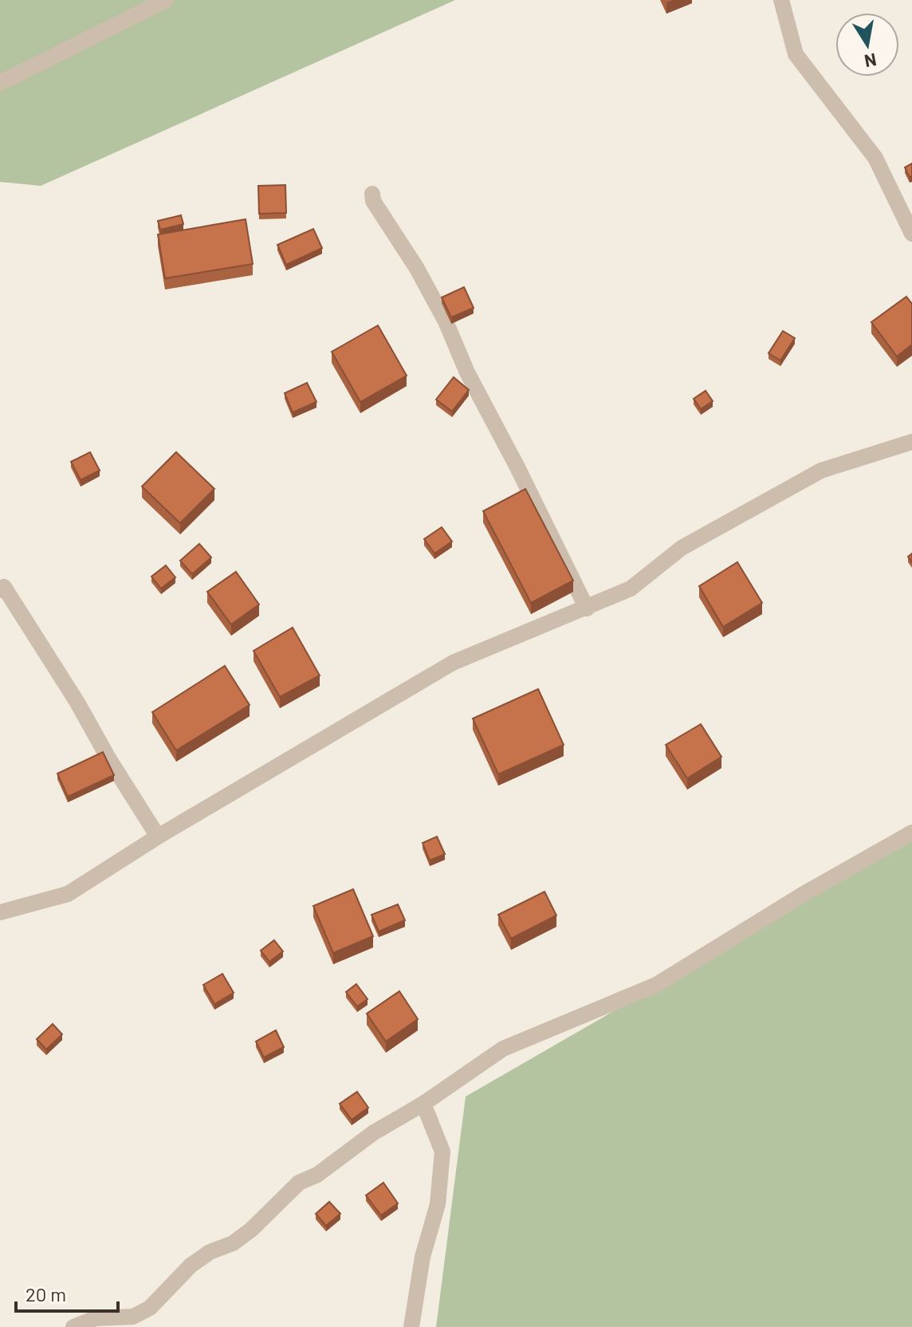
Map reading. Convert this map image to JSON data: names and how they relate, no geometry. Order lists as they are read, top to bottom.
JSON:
{
  "scale_bar": "20 m",
  "north": "bottom"
}
